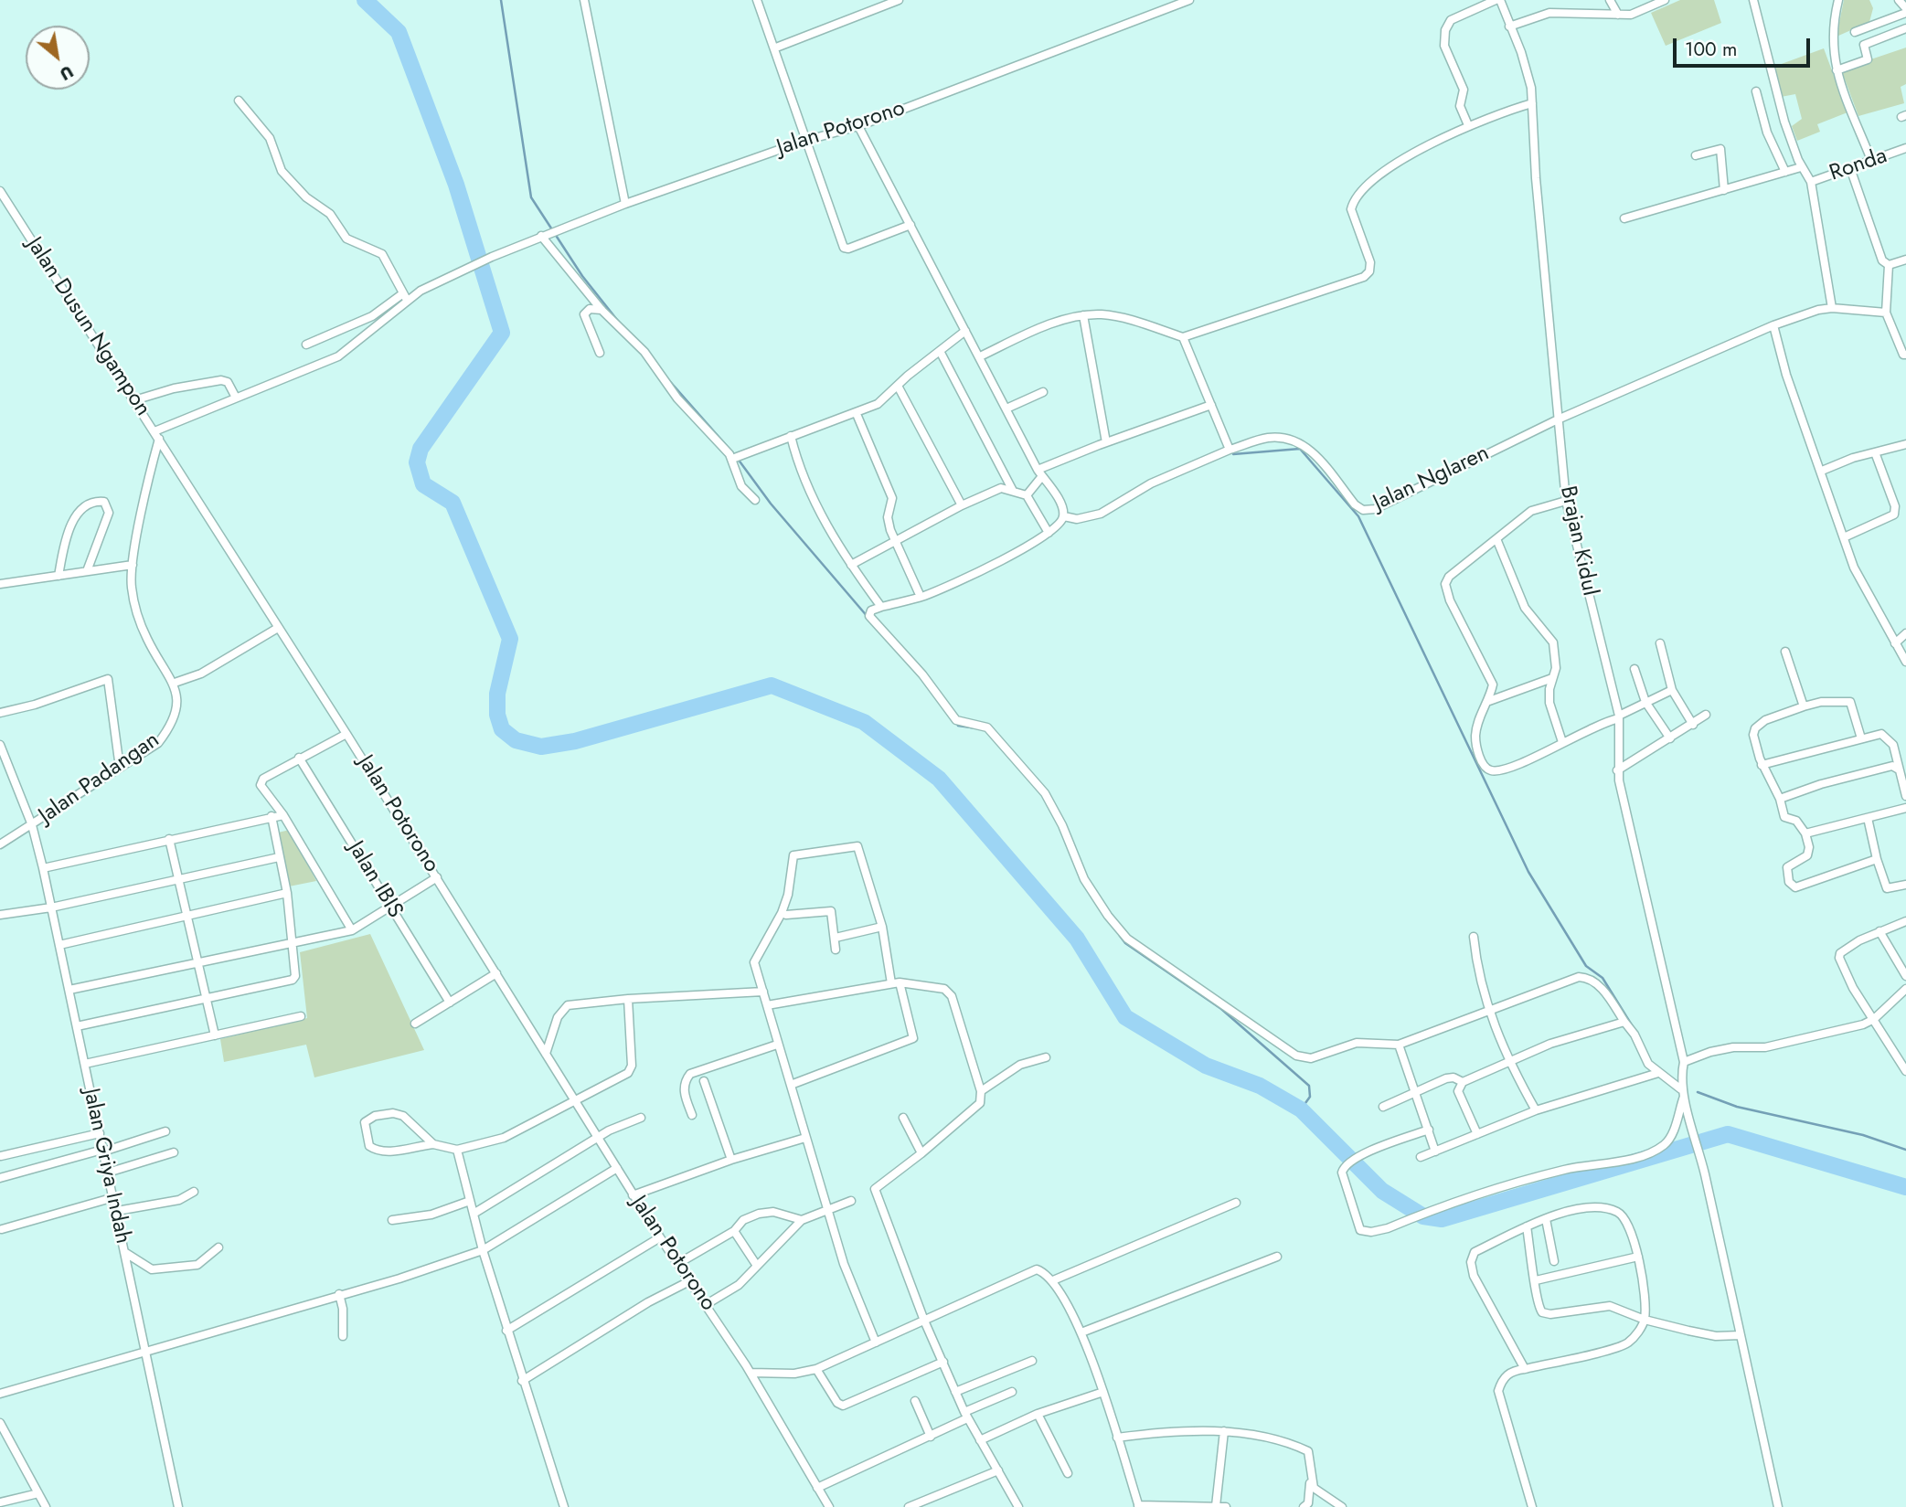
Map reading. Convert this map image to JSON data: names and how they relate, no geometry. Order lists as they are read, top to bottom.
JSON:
{
  "streets": {
    "street": [
      "Jalan Potorono",
      "Ronda",
      "Jalan Dusun Ngampon",
      "Jalan Nglaren",
      "Brajan Kidul",
      "Jalan Padangan",
      "Jalan IBIS",
      "Jalan Griya Indah"
    ]
  },
  "crossings": [
    ["Jalan Potorono", "Jalan Dusun Ngampon"],
    ["Jalan Nglaren", "Brajan Kidul"],
    ["Jalan Padangan", "Jalan Griya Indah"]
  ],
  "scale_bar": "100 m",
  "north": "bottom right"
}
